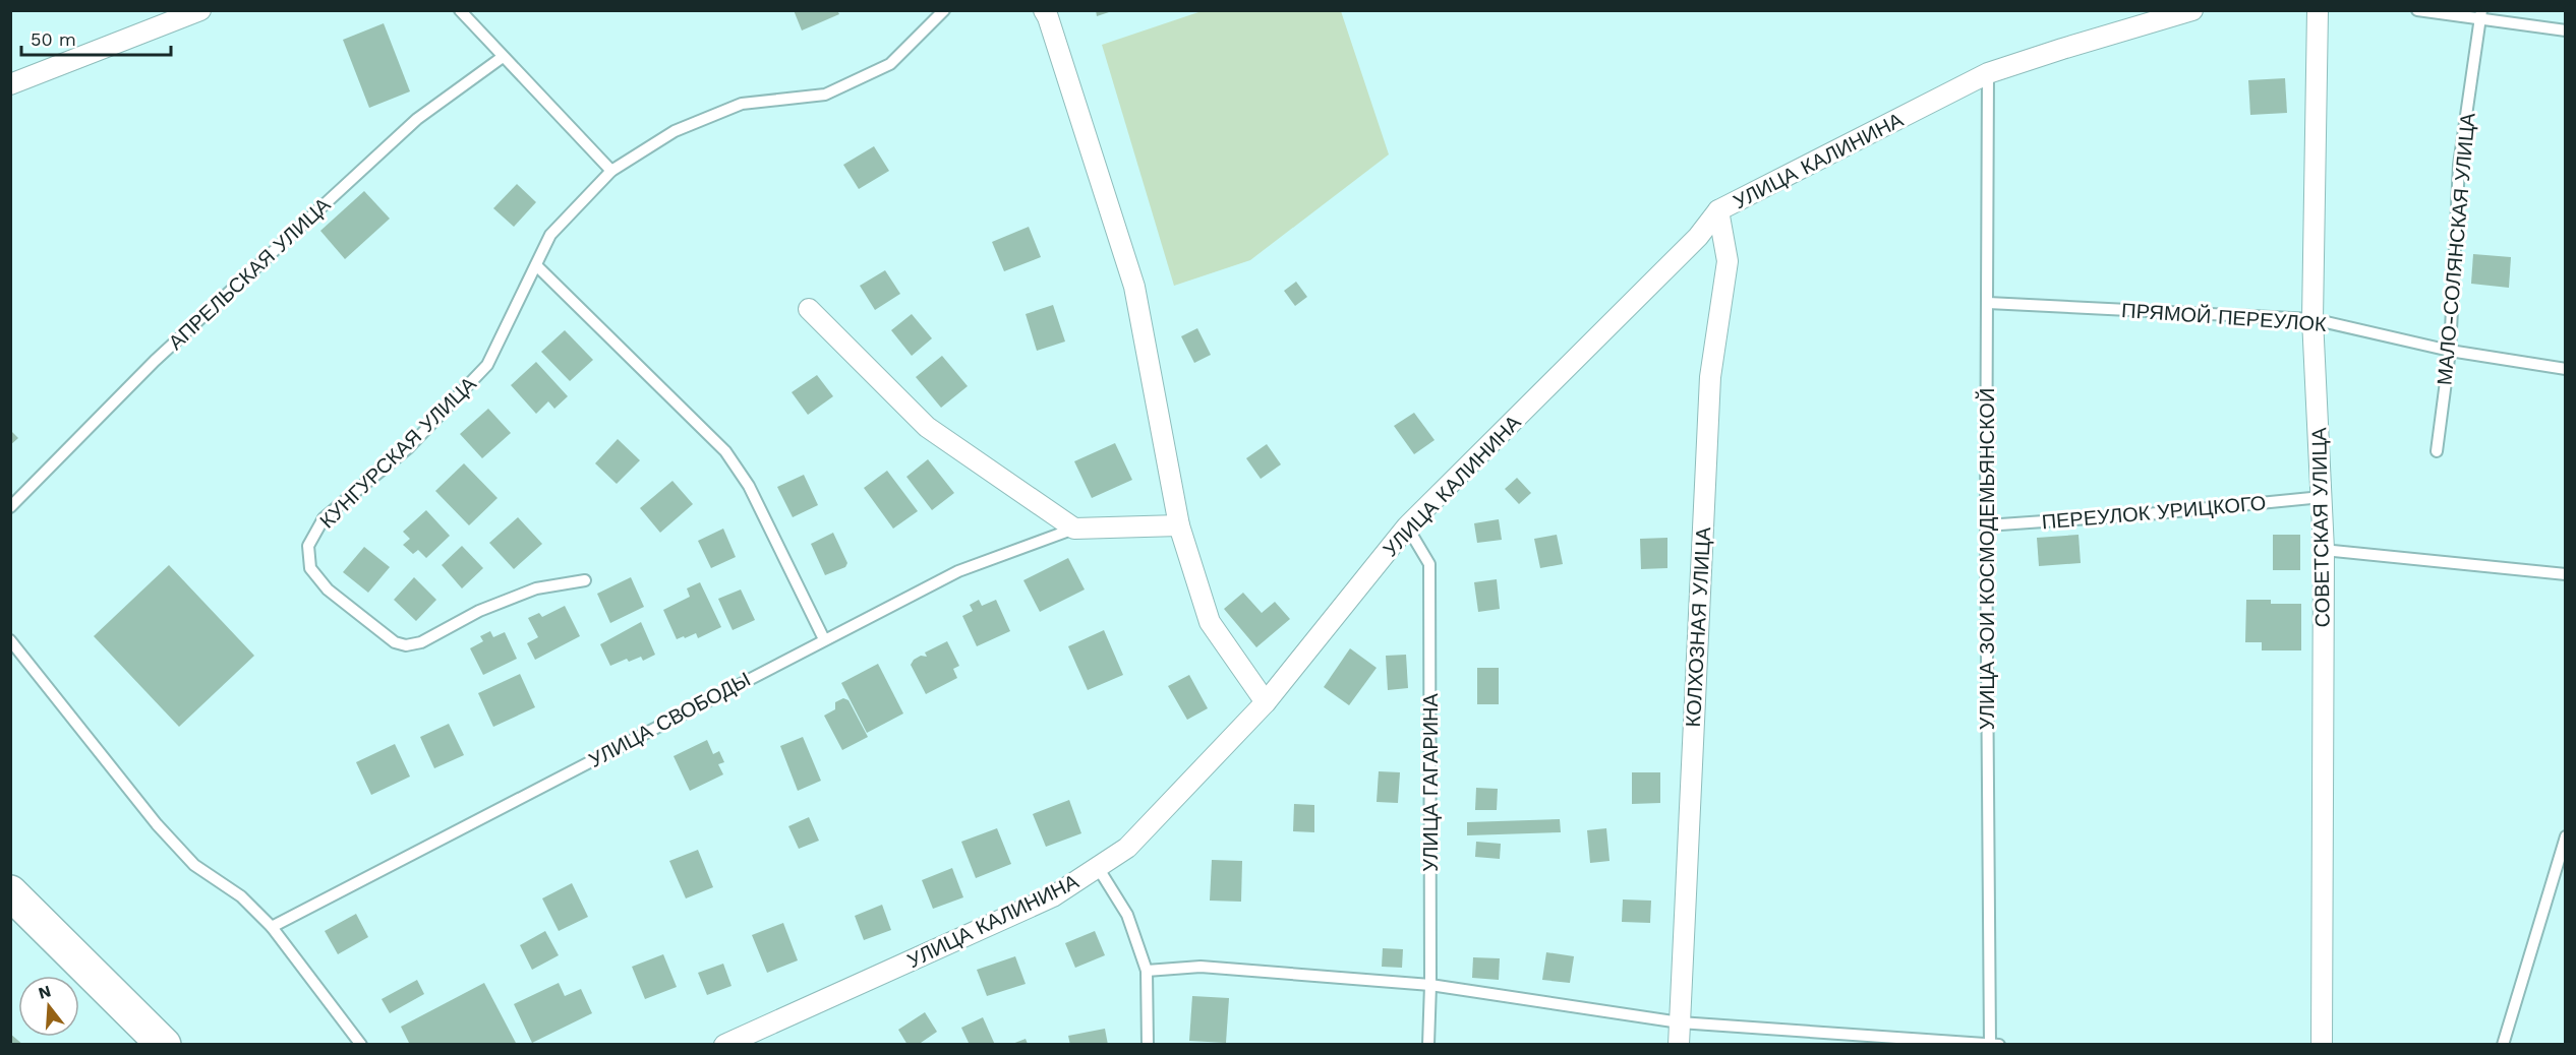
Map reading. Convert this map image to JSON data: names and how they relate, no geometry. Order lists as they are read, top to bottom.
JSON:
{
  "streets": {
    "street": ["УЛИЦА КАЛИНИНА", "СОВЕТСКАЯ УЛИЦА", "КОЛХОЗНАЯ УЛИЦА"],
    "lane": [
      "МАЛО-СОЛЯНСКАЯ УЛИЦА",
      "АПРЕЛЬСКАЯ УЛИЦА",
      "ПРЯМОЙ ПЕРЕУЛОК",
      "КУНГУРСКАЯ УЛИЦА",
      "ПЕРЕУЛОК УРИЦКОГО",
      "УЛИЦА ЗОИ КОСМОДЕМЬЯНСКОЙ",
      "УЛИЦА СВОБОДЫ",
      "УЛИЦА ГАГАРИНА"
    ]
  },
  "crossings": [
    ["УЛИЦА КАЛИНИНА", "УЛИЦА ЗОИ КОСМОДЕМЬЯНСКОЙ"],
    ["УЛИЦА КАЛИНИНА", "КОЛХОЗНАЯ УЛИЦА"],
    ["УЛИЦА КАЛИНИНА", "УЛИЦА ГАГАРИНА"],
    ["МАЛО-СОЛЯНСКАЯ УЛИЦА", "ПРЯМОЙ ПЕРЕУЛОК"],
    ["ПРЯМОЙ ПЕРЕУЛОК", "СОВЕТСКАЯ УЛИЦА"],
    ["ПРЯМОЙ ПЕРЕУЛОК", "УЛИЦА ЗОИ КОСМОДЕМЬЯНСКОЙ"],
    ["ПЕРЕУЛОК УРИЦКОГО", "СОВЕТСКАЯ УЛИЦА"],
    ["ПЕРЕУЛОК УРИЦКОГО", "УЛИЦА ЗОИ КОСМОДЕМЬЯНСКОЙ"]
  ],
  "scale_bar": "50 m",
  "north": "top"
}
